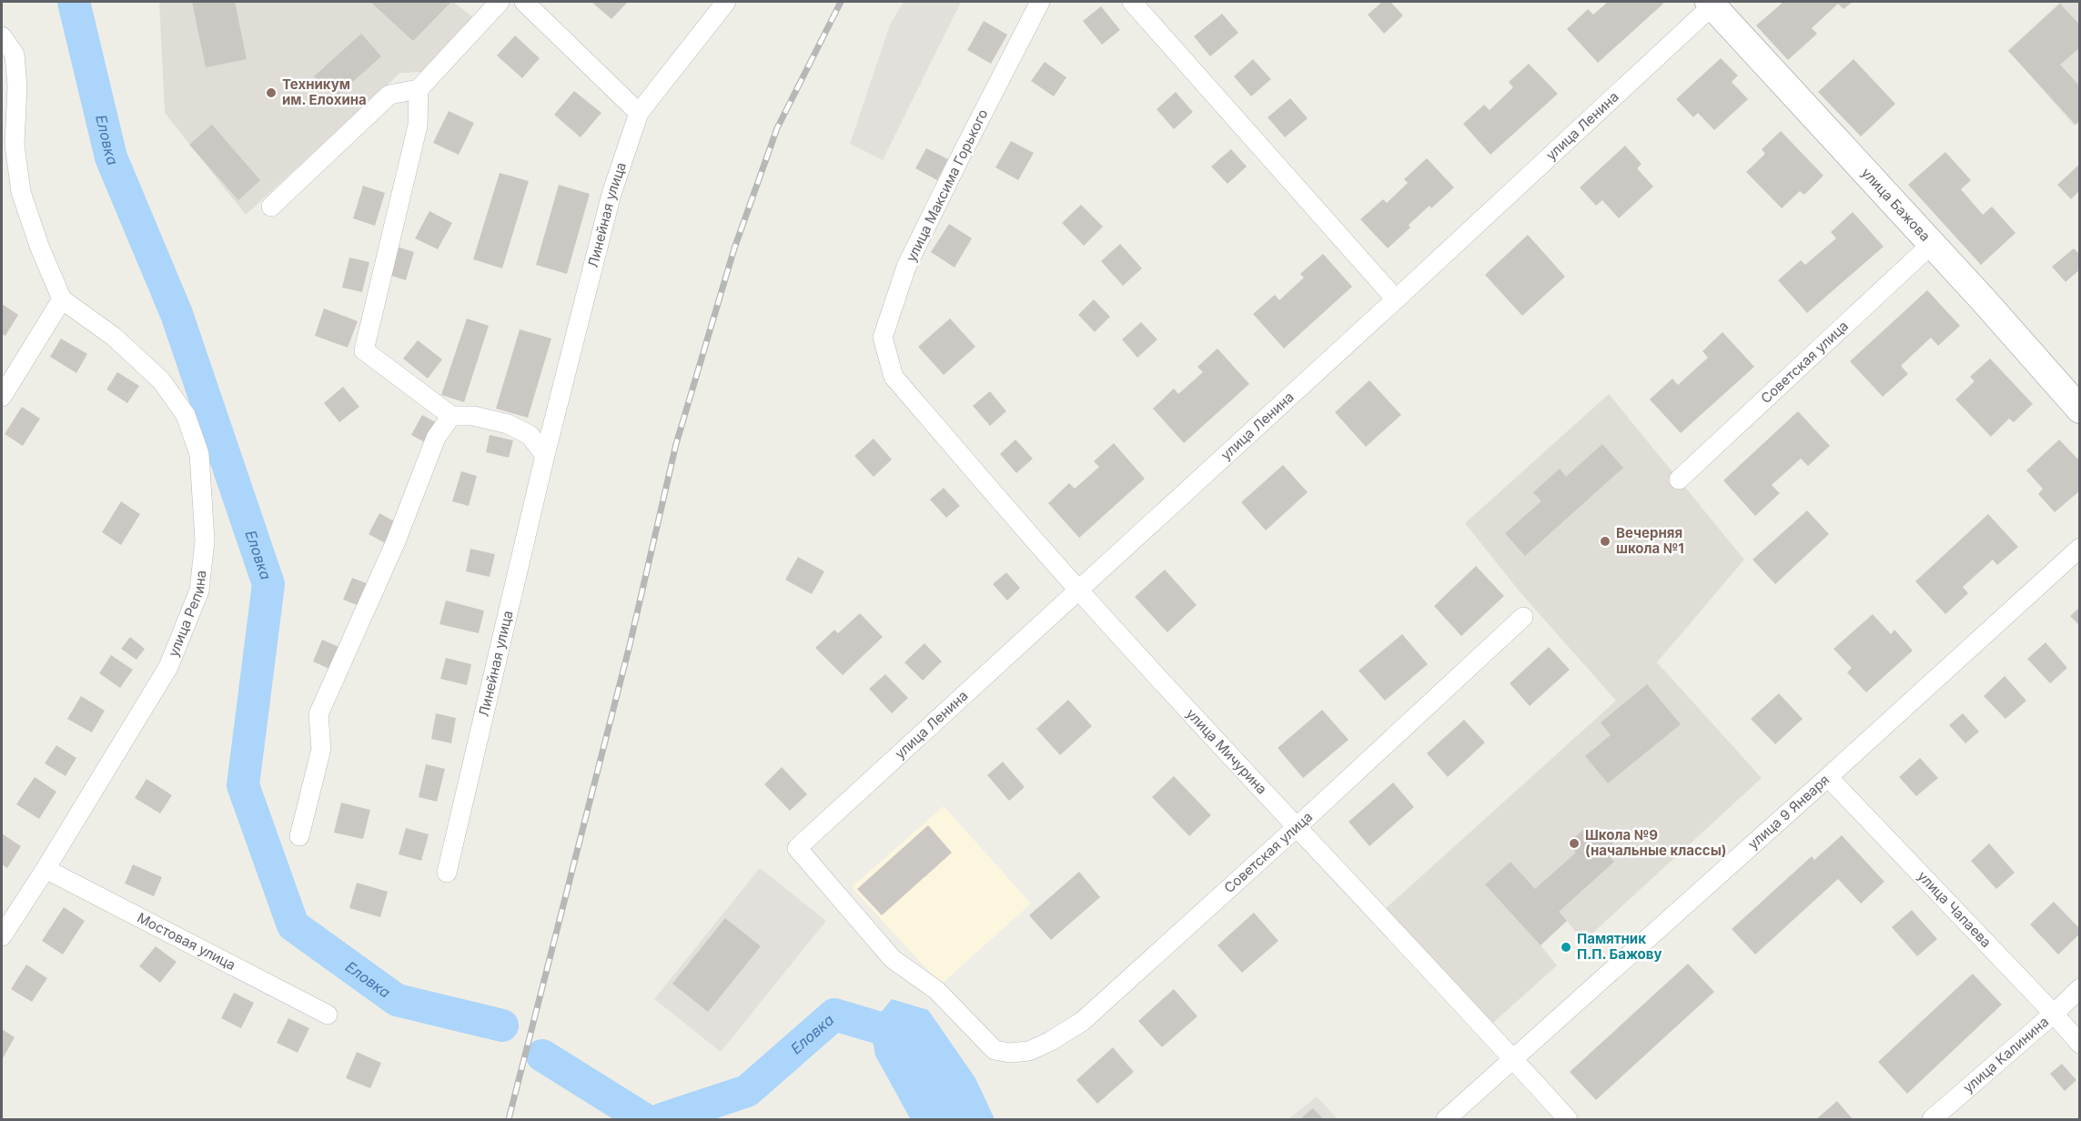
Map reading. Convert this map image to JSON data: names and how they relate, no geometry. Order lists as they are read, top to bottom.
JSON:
{
  "streets": {
    "street": [
      "улица Ленина",
      "улица Максима Горького",
      "улица Бажова",
      "Линейная улица",
      "Советская улица",
      "улица Репина",
      "улица Мичурина",
      "улица 9 Января",
      "улица Чапаева",
      "Мостовая улица",
      "улица Калинина"
    ]
  },
  "crossings": [
    ["улица Ленина", "улица Бажова"],
    ["улица Ленина", "Советская улица"],
    ["улица Ленина", "улица Мичурина"],
    ["улица Максима Горького", "улица Мичурина"],
    ["улица Бажова", "Советская улица"],
    ["Советская улица", "улица Мичурина"],
    ["улица Репина", "Мостовая улица"],
    ["улица Мичурина", "улица 9 Января"],
    ["улица 9 Января", "улица Чапаева"],
    ["улица Чапаева", "улица Калинина"]
  ],
  "water": ["Еловка"],
  "places": [
    "Техникум им. Елохина",
    "Вечерняя школа №1",
    "Школа №9 (начальные классы)",
    "Памятник П.П. Бажову"
  ]
}
